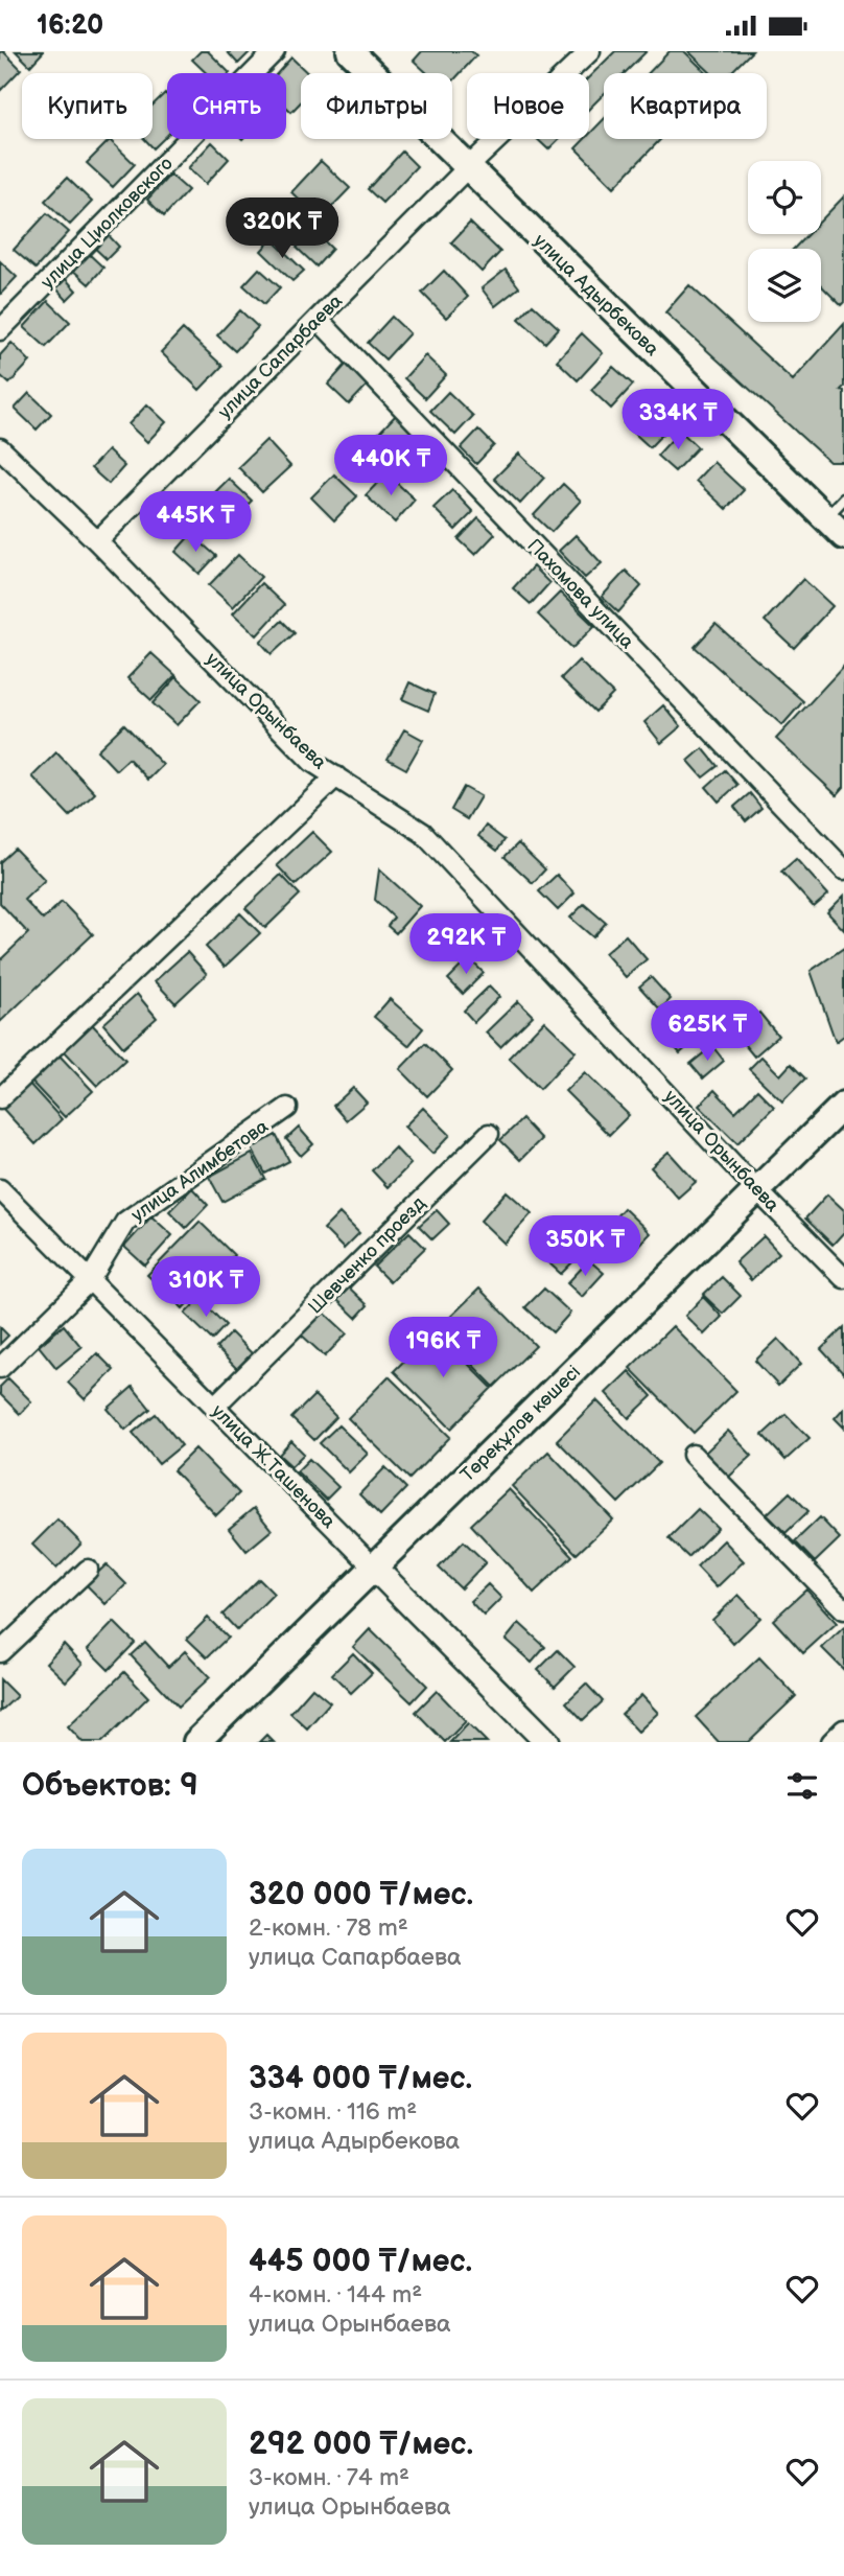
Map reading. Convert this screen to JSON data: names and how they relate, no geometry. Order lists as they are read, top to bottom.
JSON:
{
  "streets": {
    "main road": ["улица Адырбекова", "Төреқұлов көшесі"],
    "street": [
      "улица Циолковского",
      "улица Сапарбаева",
      "Пахомова улица",
      "улица Орынбаева",
      "улица Алимбетова",
      "Шевченко проезд",
      "улица Ж.Ташенова"
    ]
  },
  "crossings": [
    ["улица Адырбекова", "улица Сапарбаева"],
    ["улица Сапарбаева", "Пахомова улица"],
    ["улица Сапарбаева", "улица Орынбаева"],
    ["улица Орынбаева", "Төреқұлов көшесі"],
    ["улица Алимбетова", "улица Ж.Ташенова"],
    ["Шевченко проезд", "улица Ж.Ташенова"],
    ["Төреқұлов көшесі", "улица Ж.Ташенова"]
  ],
  "page": {
    "status": "16:20",
    "chip": [
      "Купить",
      "Снять",
      "Фильтры",
      "Новое",
      "Квартира"
    ],
    "price": [
      "320K ₸",
      "334K ₸",
      "440K ₸",
      "445K ₸",
      "292K ₸",
      "625K ₸",
      "350K ₸",
      "310K ₸",
      "196K ₸"
    ],
    "heading": "Объектов: 9",
    "list": [
      {
        "name": "320 000 ₸/мес.",
        "note": "2-комн. · 78 m² · улица Сапарбаева"
      },
      {
        "name": "334 000 ₸/мес.",
        "note": "3-комн. · 116 m² · улица Адырбекова"
      },
      {
        "name": "445 000 ₸/мес.",
        "note": "4-комн. · 144 m² · улица Орынбаева"
      },
      {
        "name": "292 000 ₸/мес.",
        "note": "3-комн. · 74 m² · улица Орынбаева"
      }
    ]
  }
}
